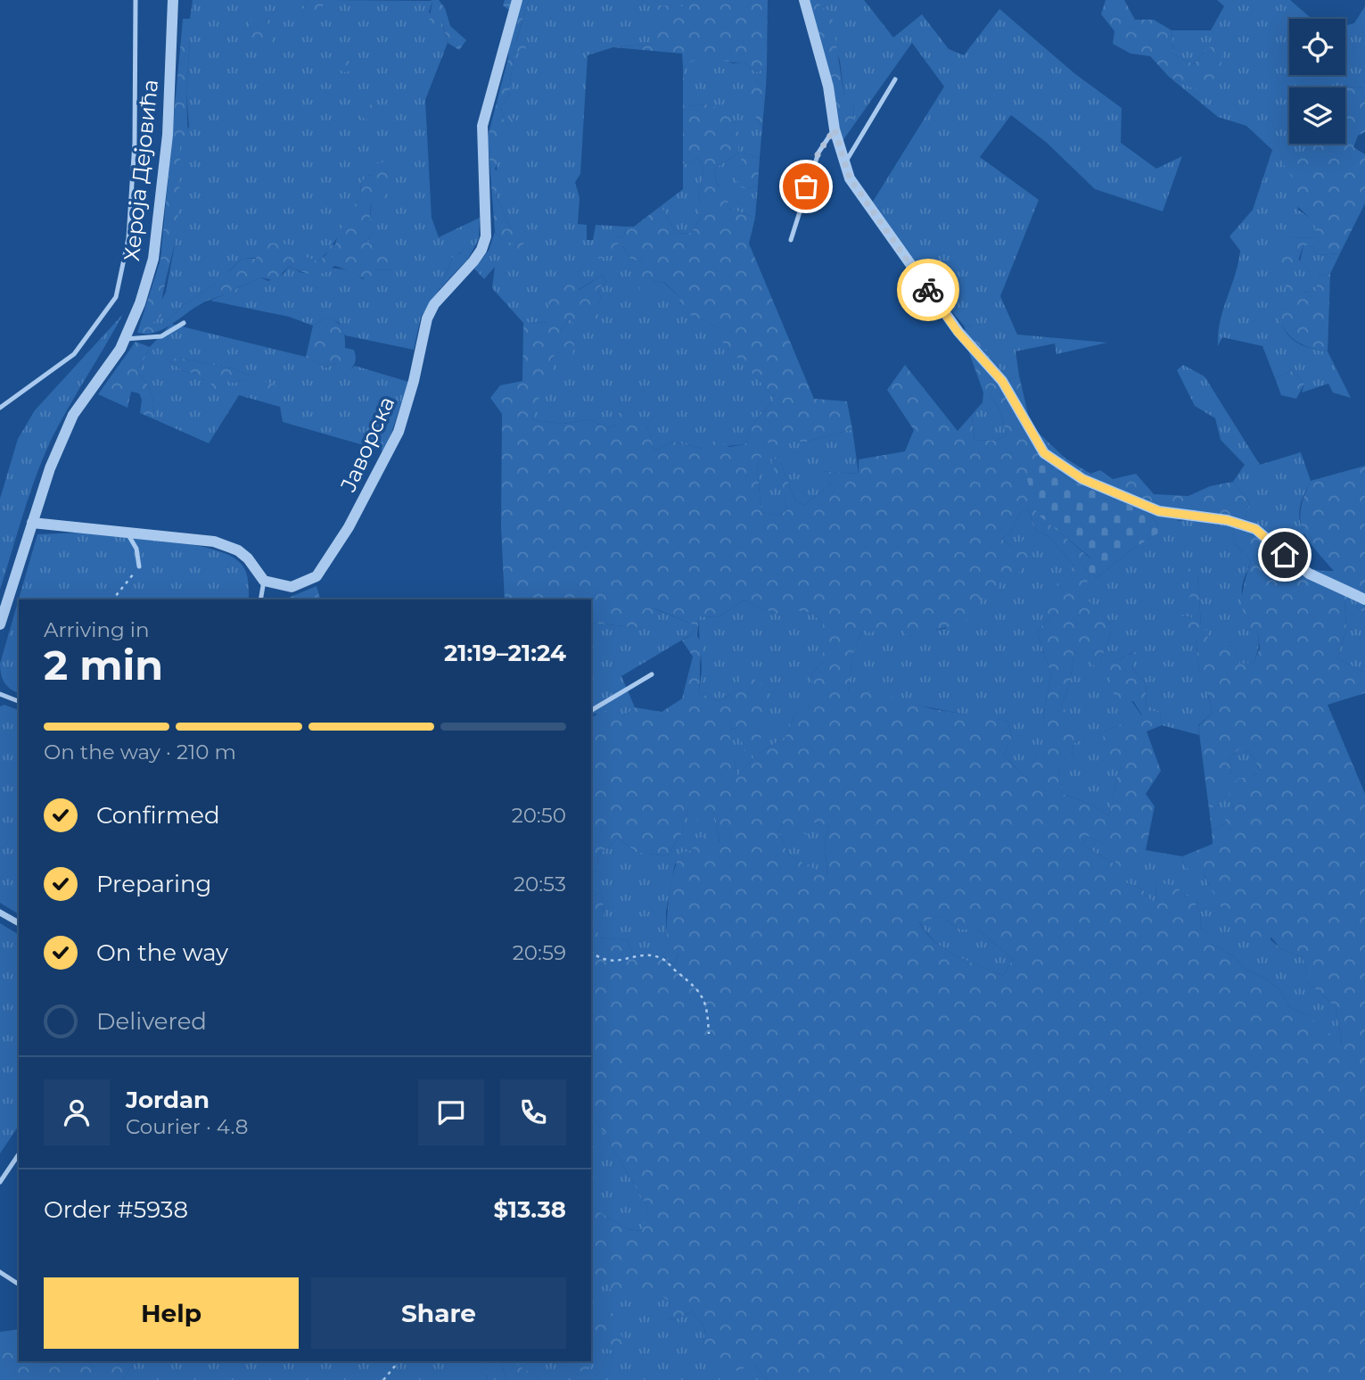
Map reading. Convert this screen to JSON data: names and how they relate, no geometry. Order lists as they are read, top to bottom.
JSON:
{
  "streets": {
    "street": ["Хероја Дејовића", "Јаворска"]
  },
  "page": {
    "heading": ["2 min", "Arriving in", "21:19–21:24"],
    "panel": [
      "Jordan",
      "Courier · 4.8",
      "Order #5938",
      "$13.38"
    ],
    "bar": "On the way · 210 m",
    "list": [
      ["Confirmed", "20:50"],
      ["Preparing", "20:53"],
      ["On the way", "20:59"],
      "Delivered"
    ],
    "buttons": ["Help", "Share"]
  }
}
